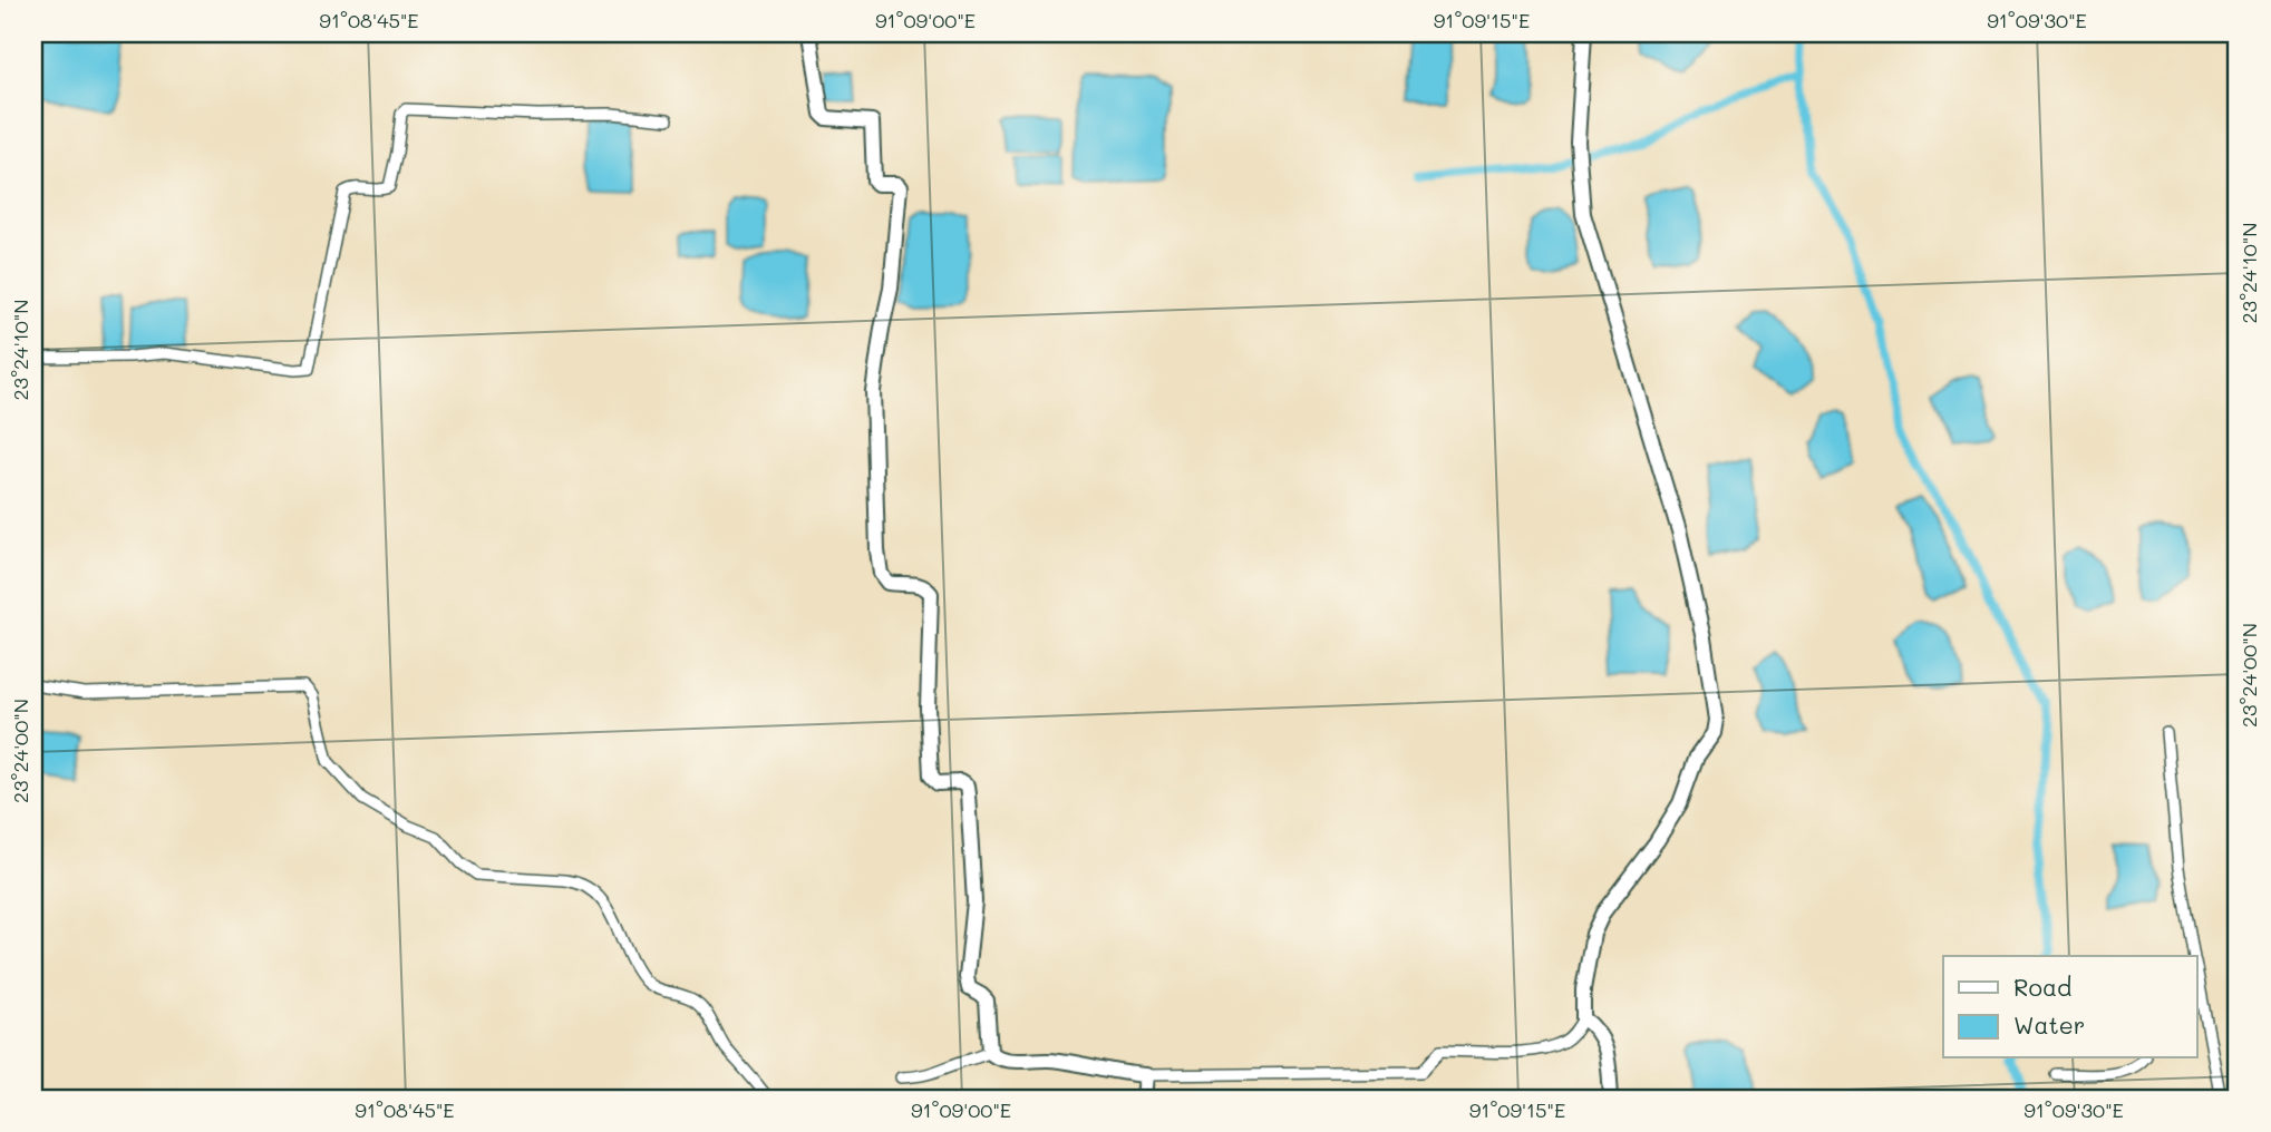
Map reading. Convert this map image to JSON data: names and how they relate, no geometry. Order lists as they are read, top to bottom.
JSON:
{
  "legend": ["Road", "Water"],
  "coordinates": [
    "91°08'45\"E",
    "91°09'00\"E",
    "91°09'15\"E",
    "91°09'30\"E",
    "23°24'10\"N",
    "23°24'00\"N"
  ]
}
